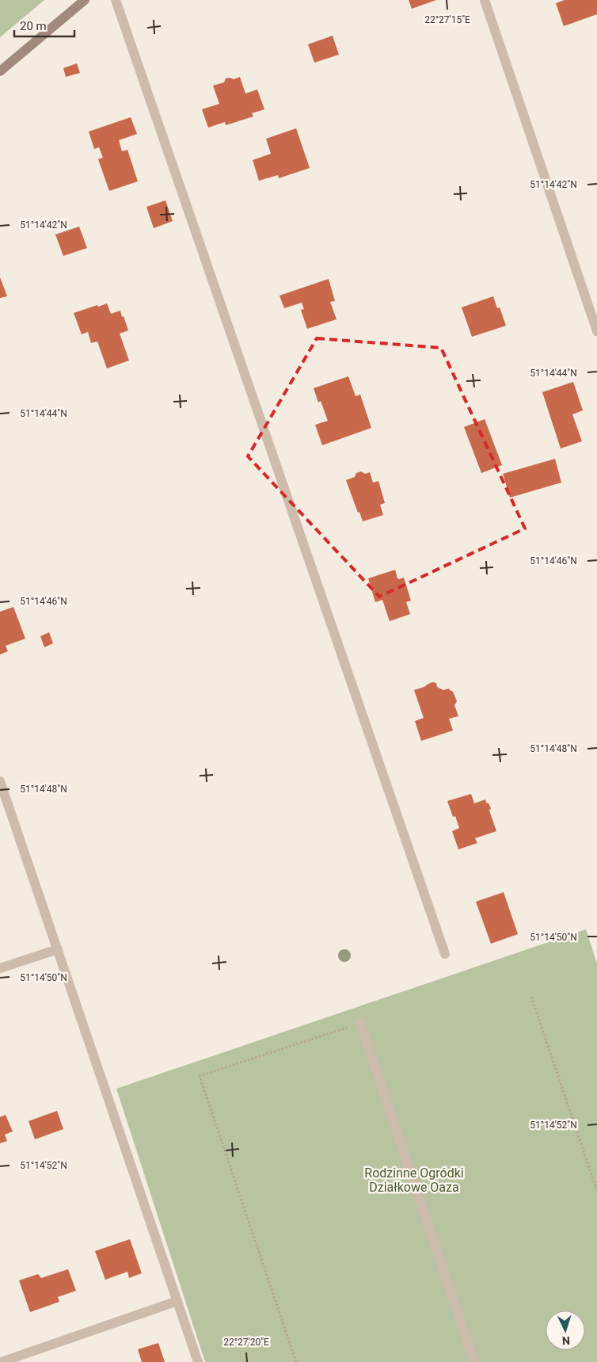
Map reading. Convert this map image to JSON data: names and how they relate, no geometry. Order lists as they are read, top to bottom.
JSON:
{
  "parks": ["Rodzinne Ogródki Działkowe Oaza"],
  "scale_bar": "20 m",
  "north": "bottom",
  "coordinates": [
    "22°27'15\"E",
    "51°14'42\"N",
    "51°14'44\"N",
    "51°14'46\"N",
    "51°14'48\"N",
    "51°14'50\"N",
    "51°14'52\"N",
    "22°27'20\"E"
  ]
}
